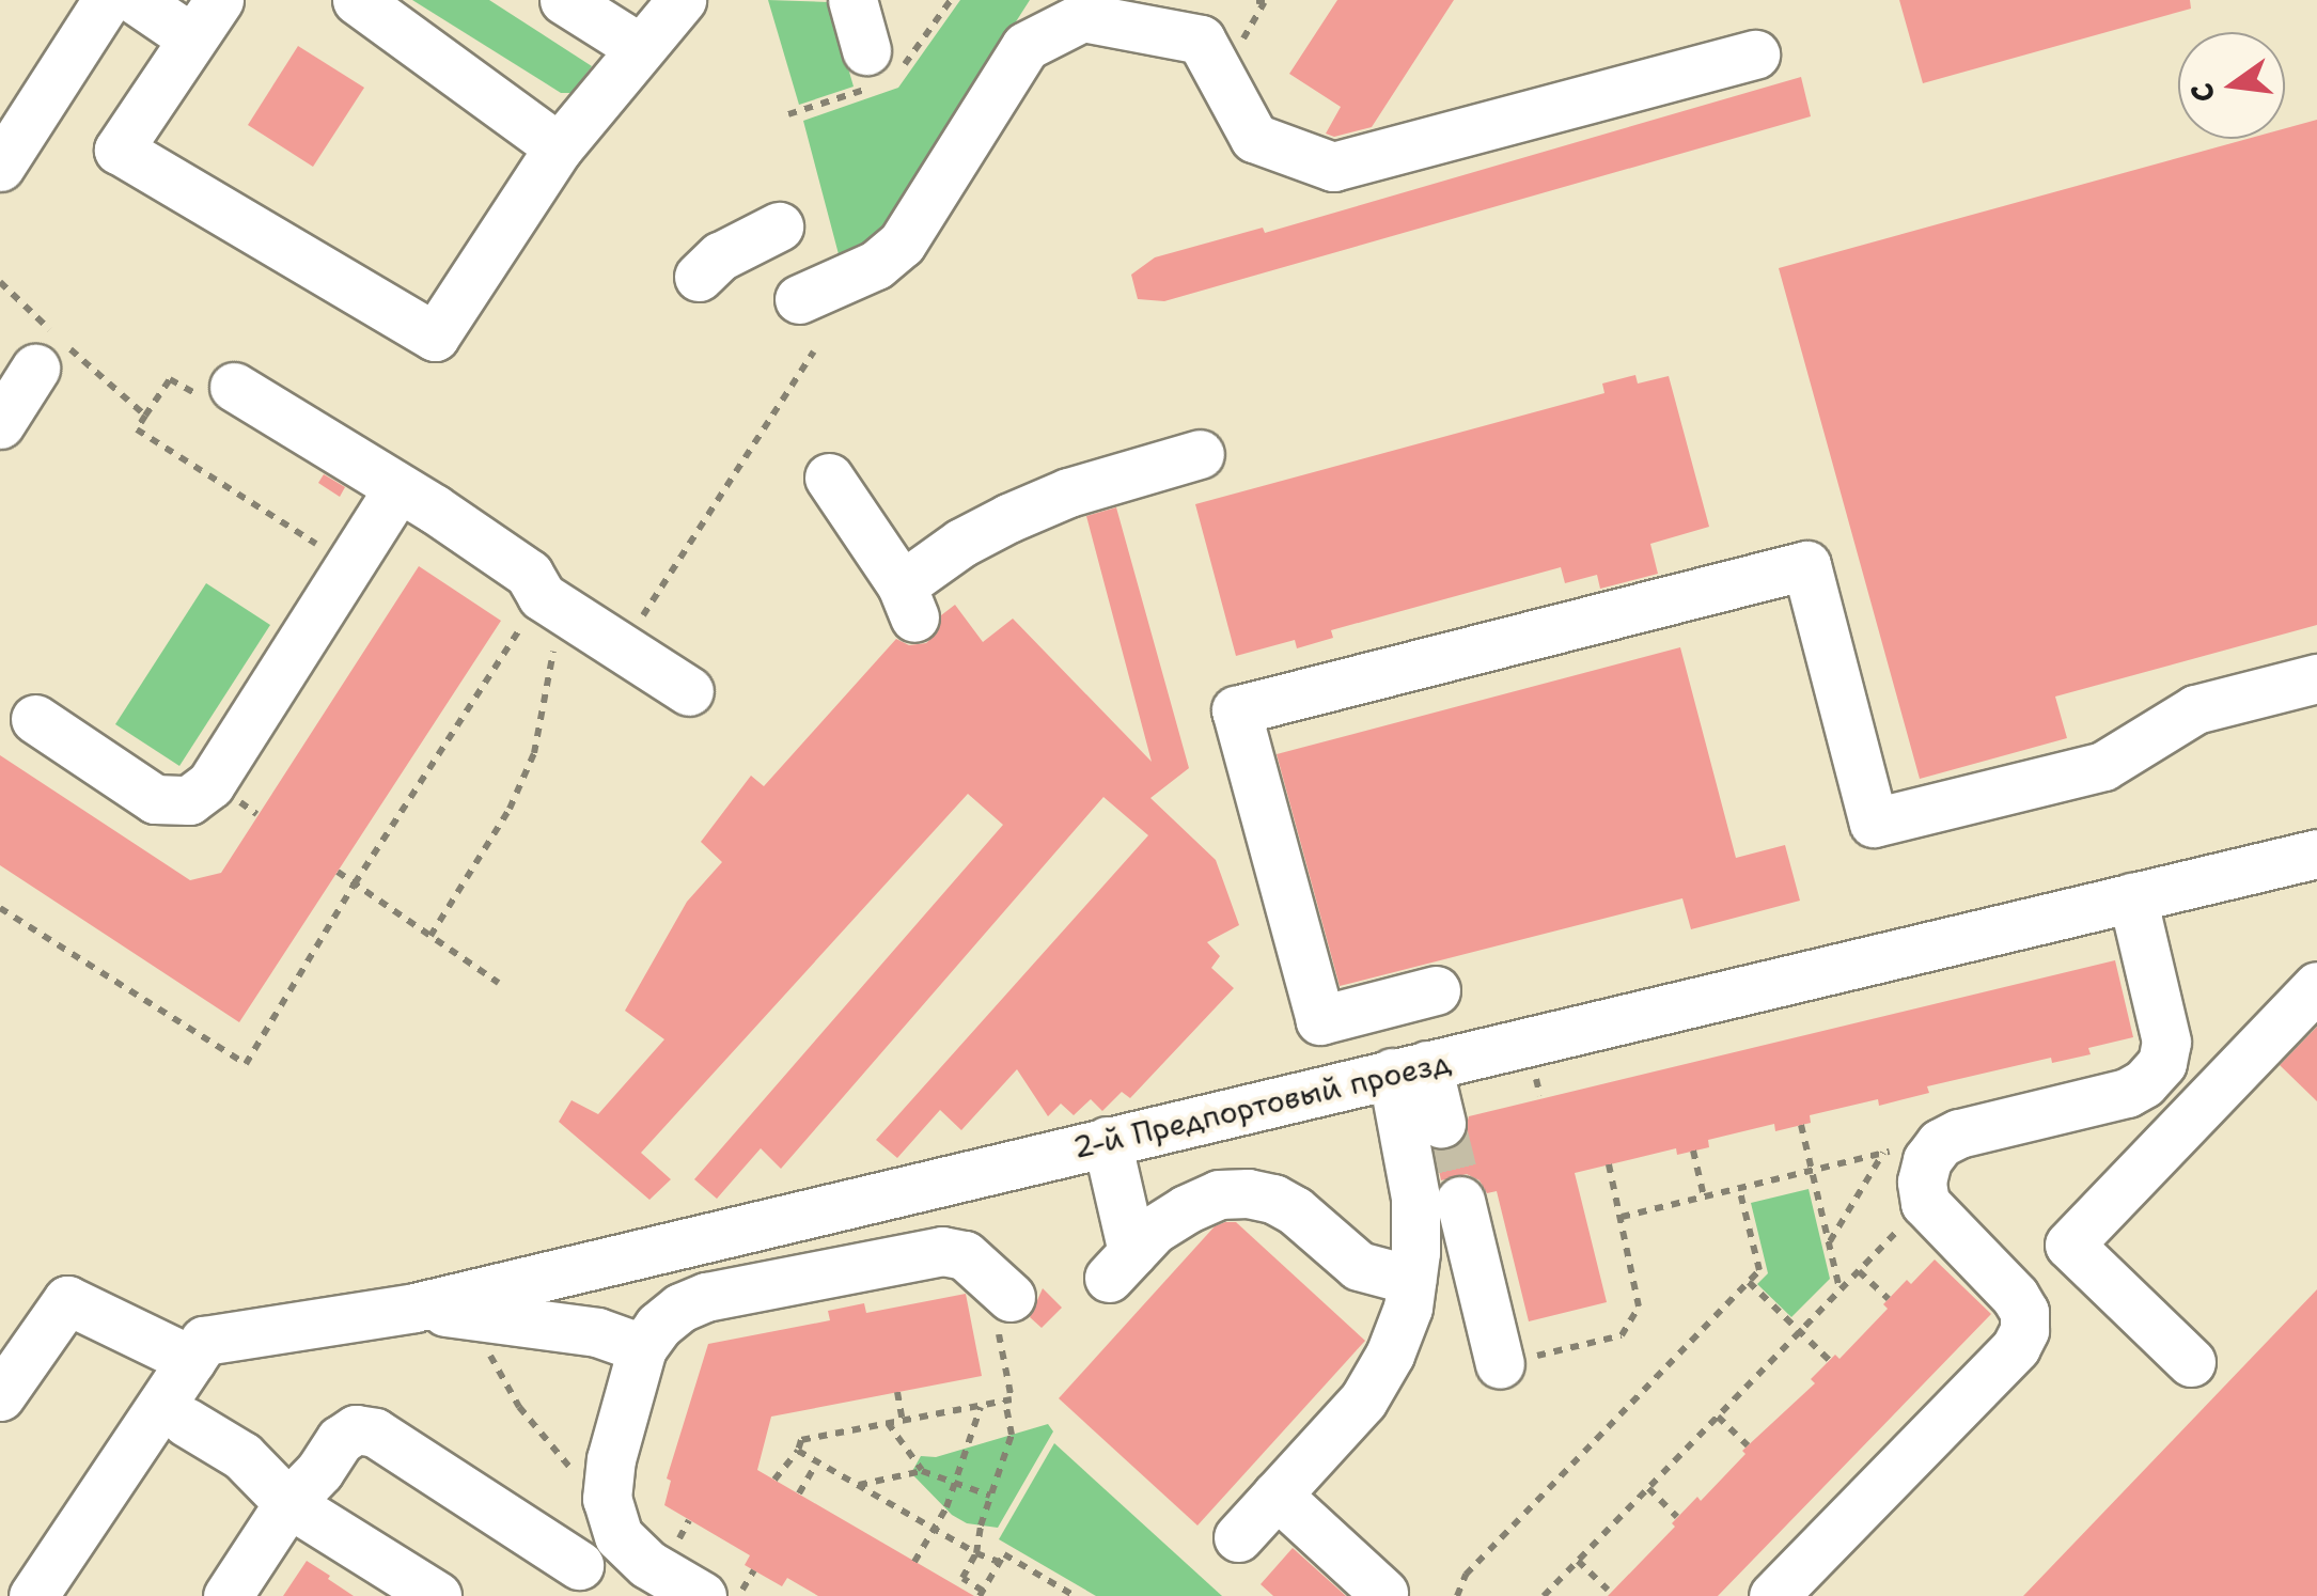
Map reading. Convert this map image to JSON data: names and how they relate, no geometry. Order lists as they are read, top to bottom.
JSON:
{
  "streets": {
    "street": ["2-й Предпортовый проезд"]
  },
  "north": "left"
}
